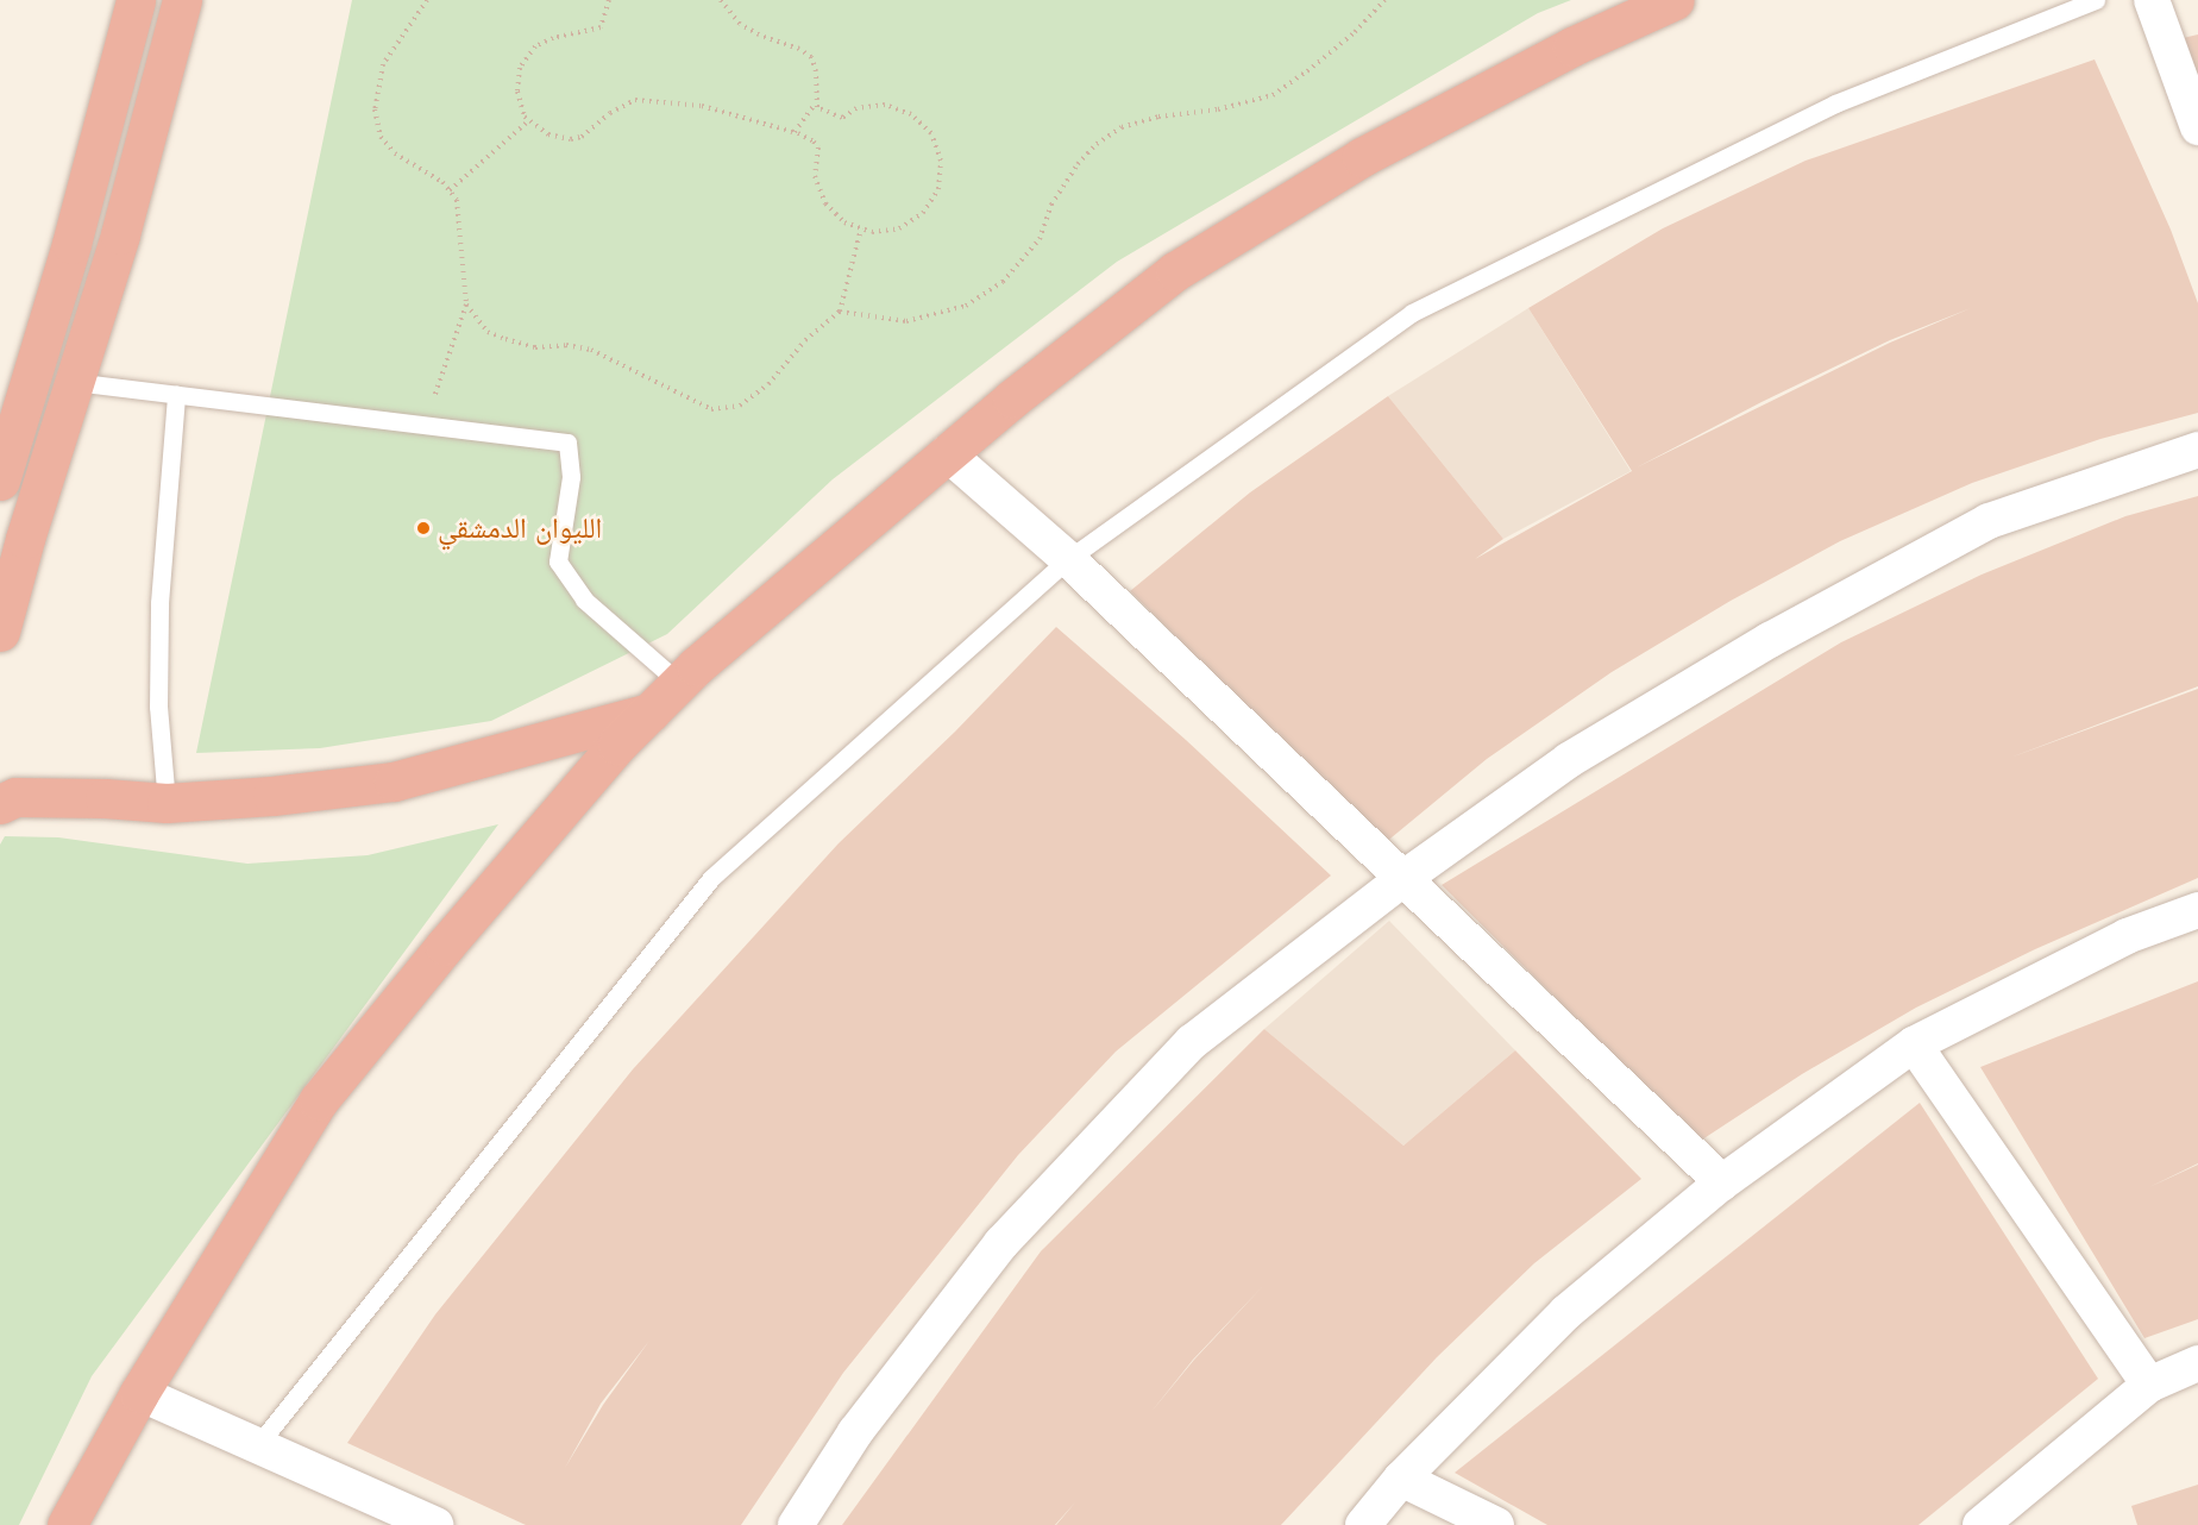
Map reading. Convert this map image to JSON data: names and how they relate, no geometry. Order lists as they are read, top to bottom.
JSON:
{
  "places": ["الليوان الدمشقي"]
}
